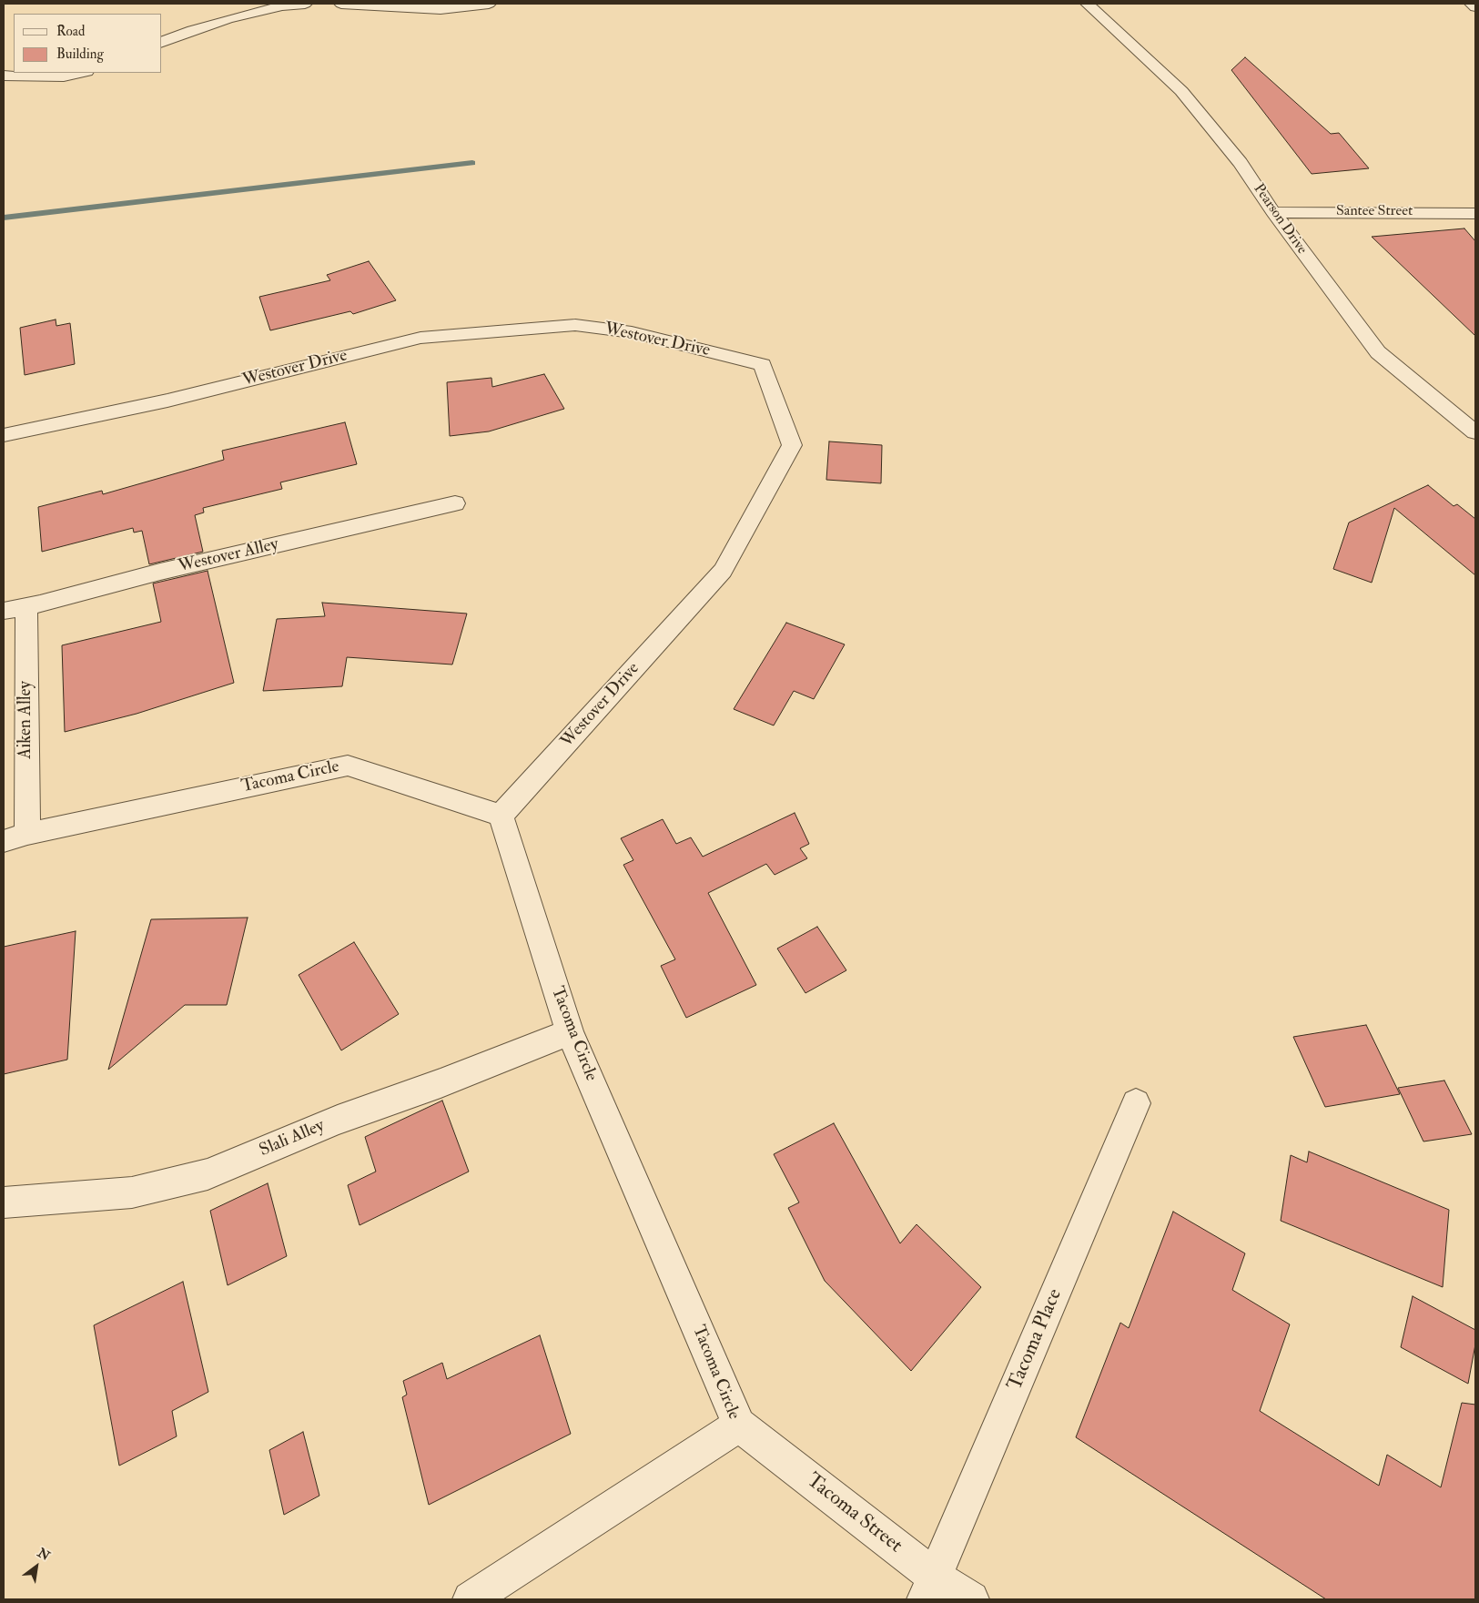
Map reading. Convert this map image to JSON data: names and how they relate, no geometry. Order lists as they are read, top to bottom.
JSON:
{
  "streets": {
    "street": [
      "Santee Street",
      "Pearson Drive",
      "Westover Drive",
      "Westover Alley",
      "Aiken Alley",
      "Tacoma Circle",
      "Slali Alley",
      "Tacoma Place",
      "Tacoma Street"
    ]
  },
  "crossings": [
    ["Santee Street", "Pearson Drive"],
    ["Westover Drive", "Tacoma Circle"],
    ["Westover Alley", "Aiken Alley"],
    ["Aiken Alley", "Tacoma Circle"],
    ["Tacoma Circle", "Slali Alley"],
    ["Tacoma Circle", "Tacoma Street"],
    ["Tacoma Place", "Tacoma Street"]
  ],
  "legend": ["Road", "Building"],
  "north": "top right"
}
